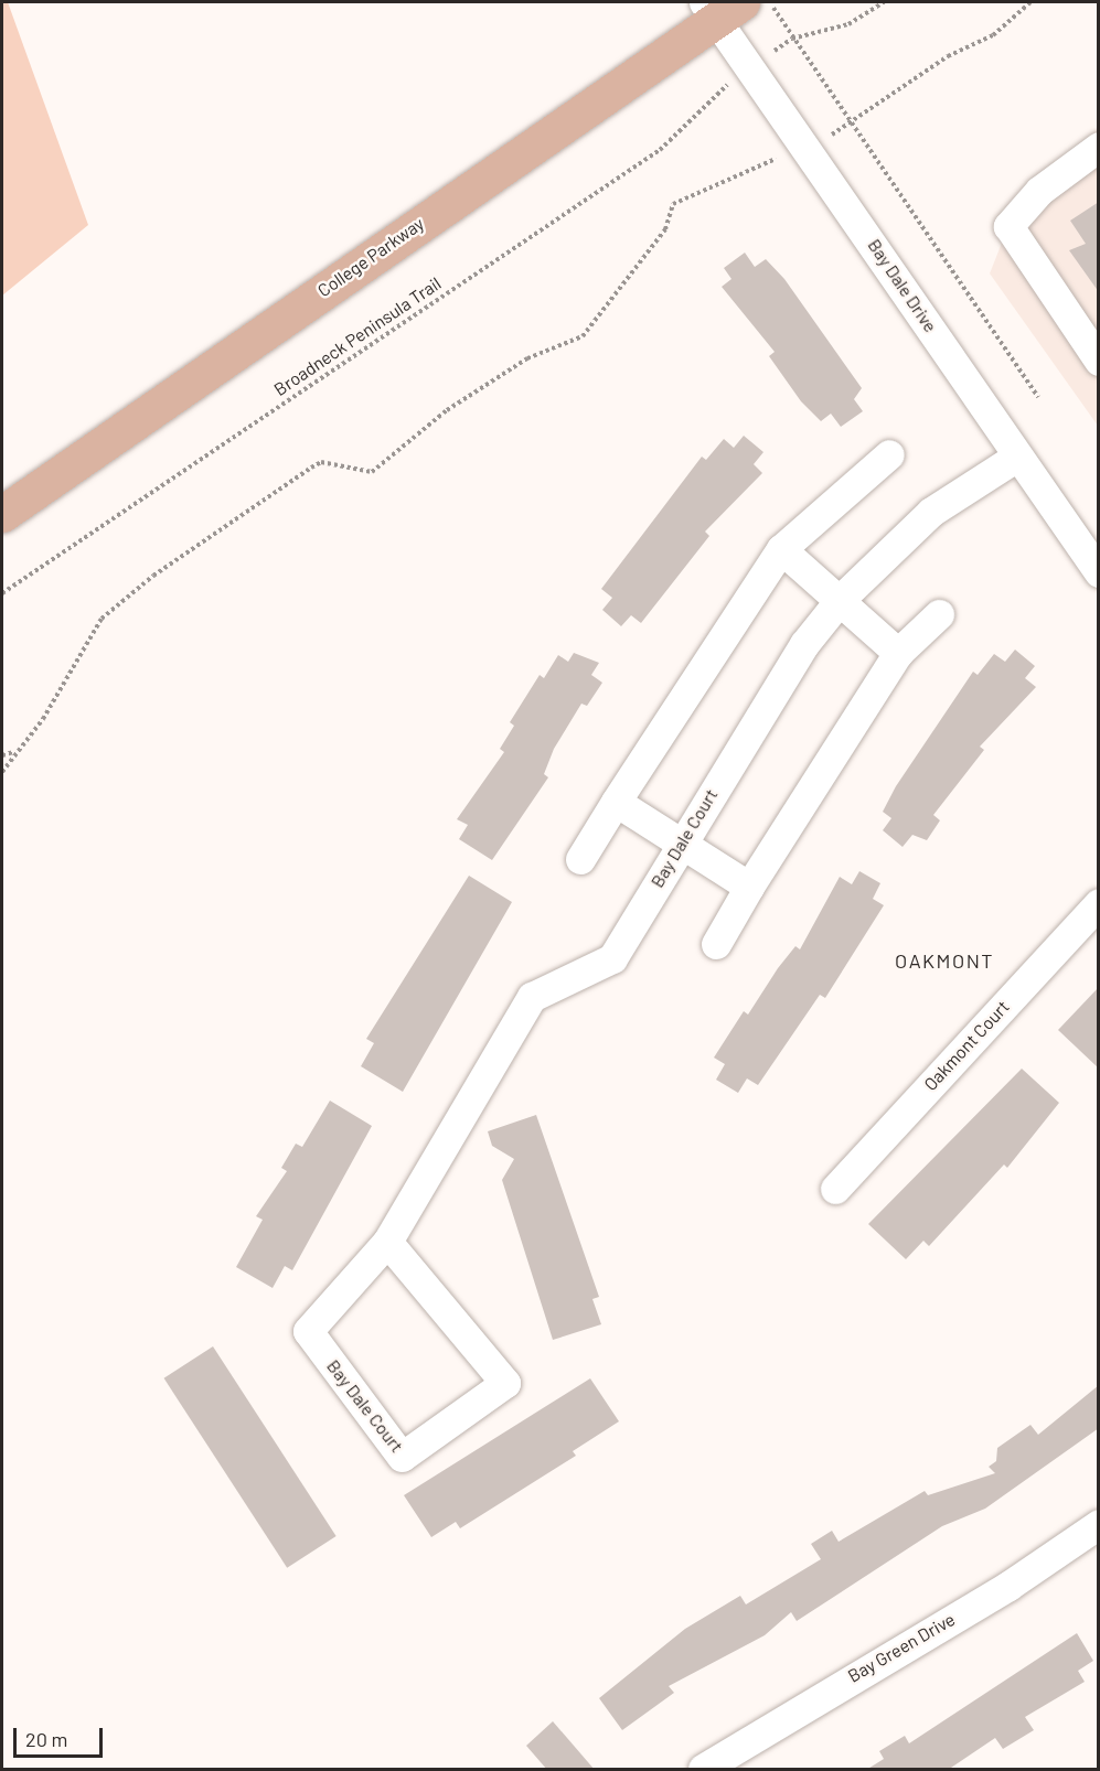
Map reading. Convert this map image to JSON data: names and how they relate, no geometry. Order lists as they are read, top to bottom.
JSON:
{
  "streets": {
    "main road": ["College Parkway"],
    "street": [
      "Bay Dale Drive",
      "Bay Dale Court",
      "Oakmont Court",
      "Bay Green Drive"
    ],
    "path": ["Broadneck Peninsula Trail"]
  },
  "crossings": [
    ["College Parkway", "Bay Dale Drive"],
    ["Bay Dale Drive", "Bay Dale Court"]
  ],
  "districts": ["OAKMONT"],
  "scale_bar": "20 m"
}
